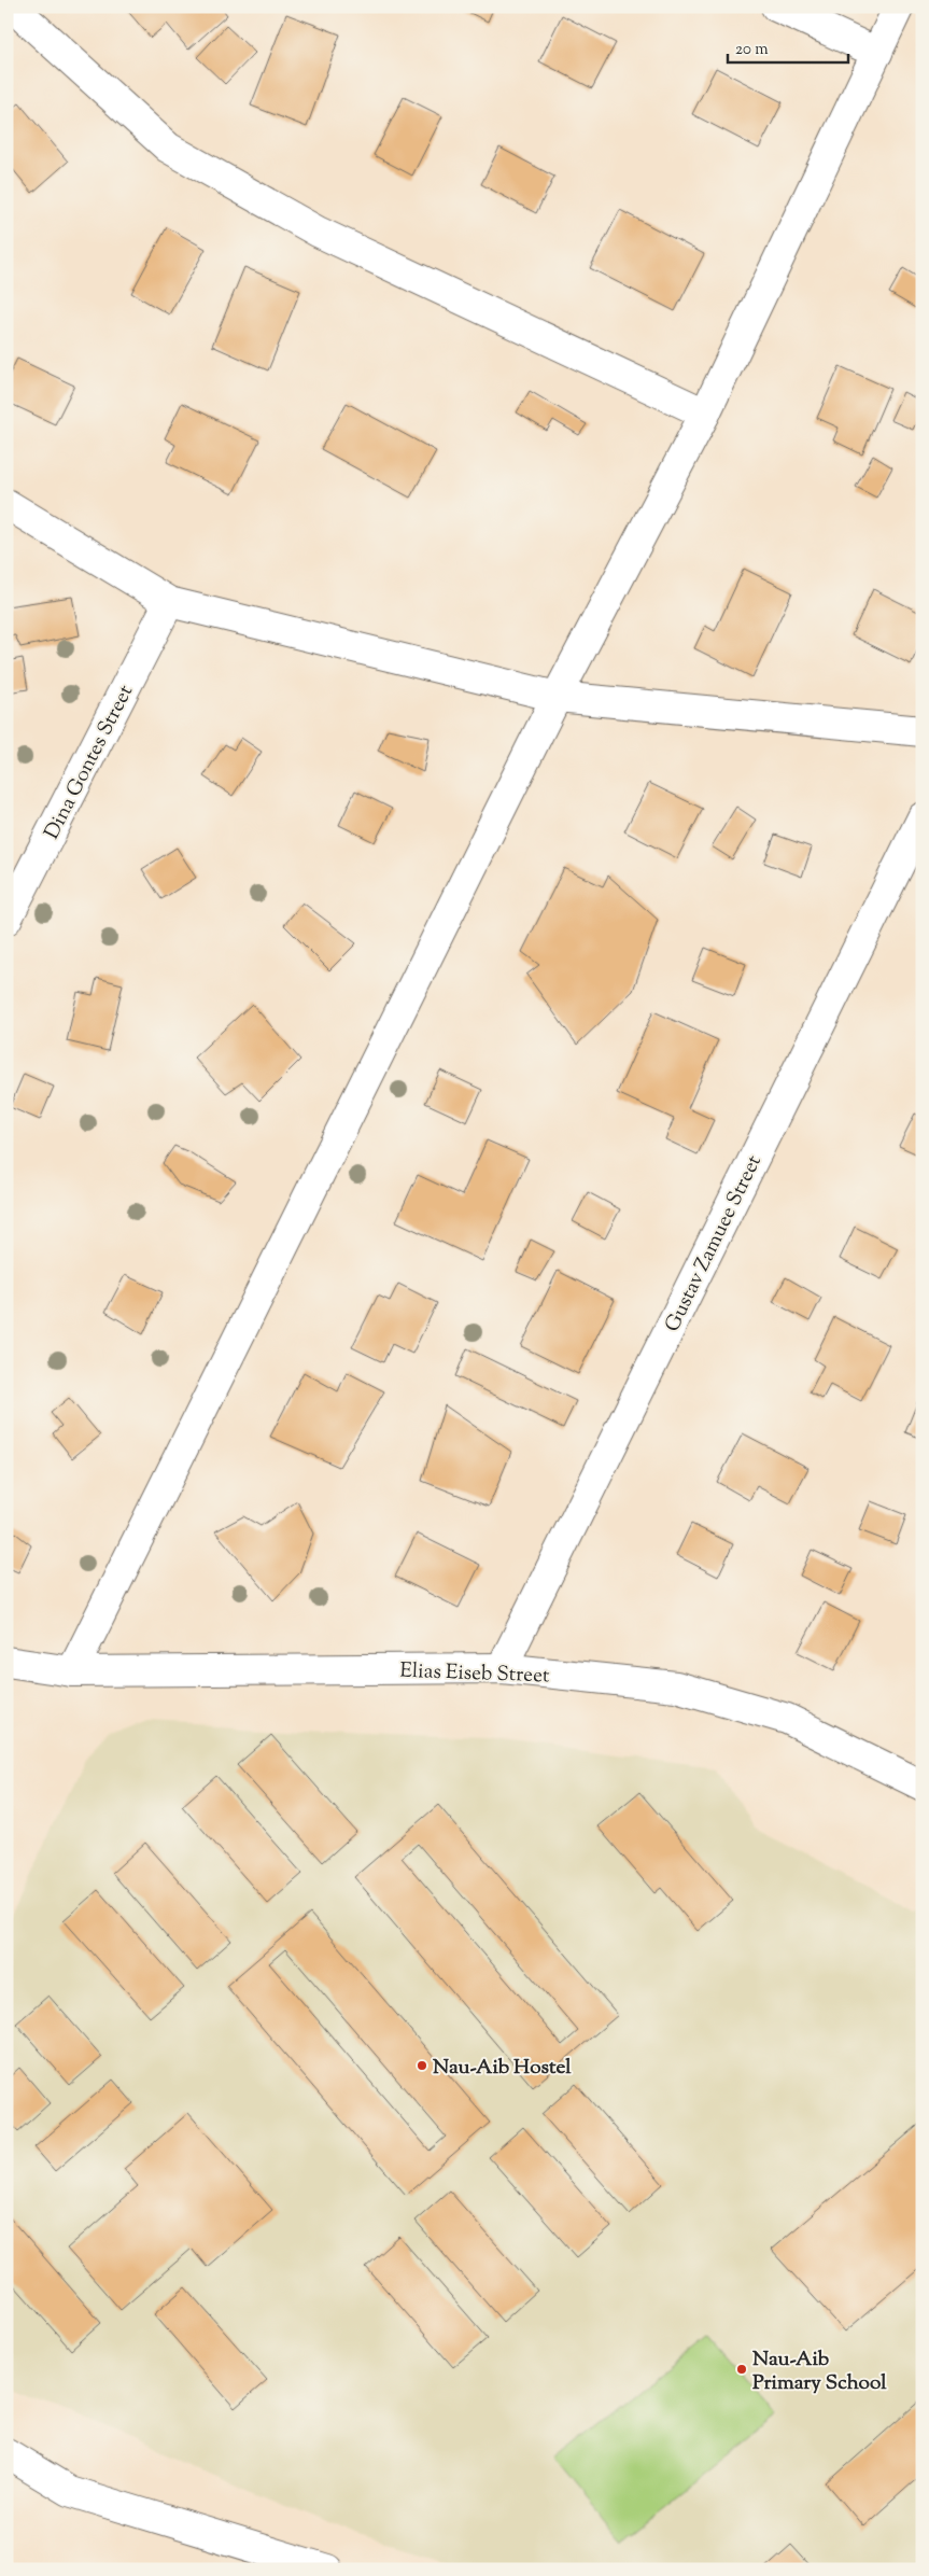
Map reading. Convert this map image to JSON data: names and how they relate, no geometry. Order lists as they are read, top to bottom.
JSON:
{
  "streets": {
    "street": ["Dina Gontes Street", "Gustav Zamuee Street", "Elias Eiseb Street"]
  },
  "crossings": [
    ["Gustav Zamuee Street", "Elias Eiseb Street"]
  ],
  "places": ["Nau-Aib Hostel", "Nau-Aib Primary School"],
  "scale_bar": "20 m"
}
